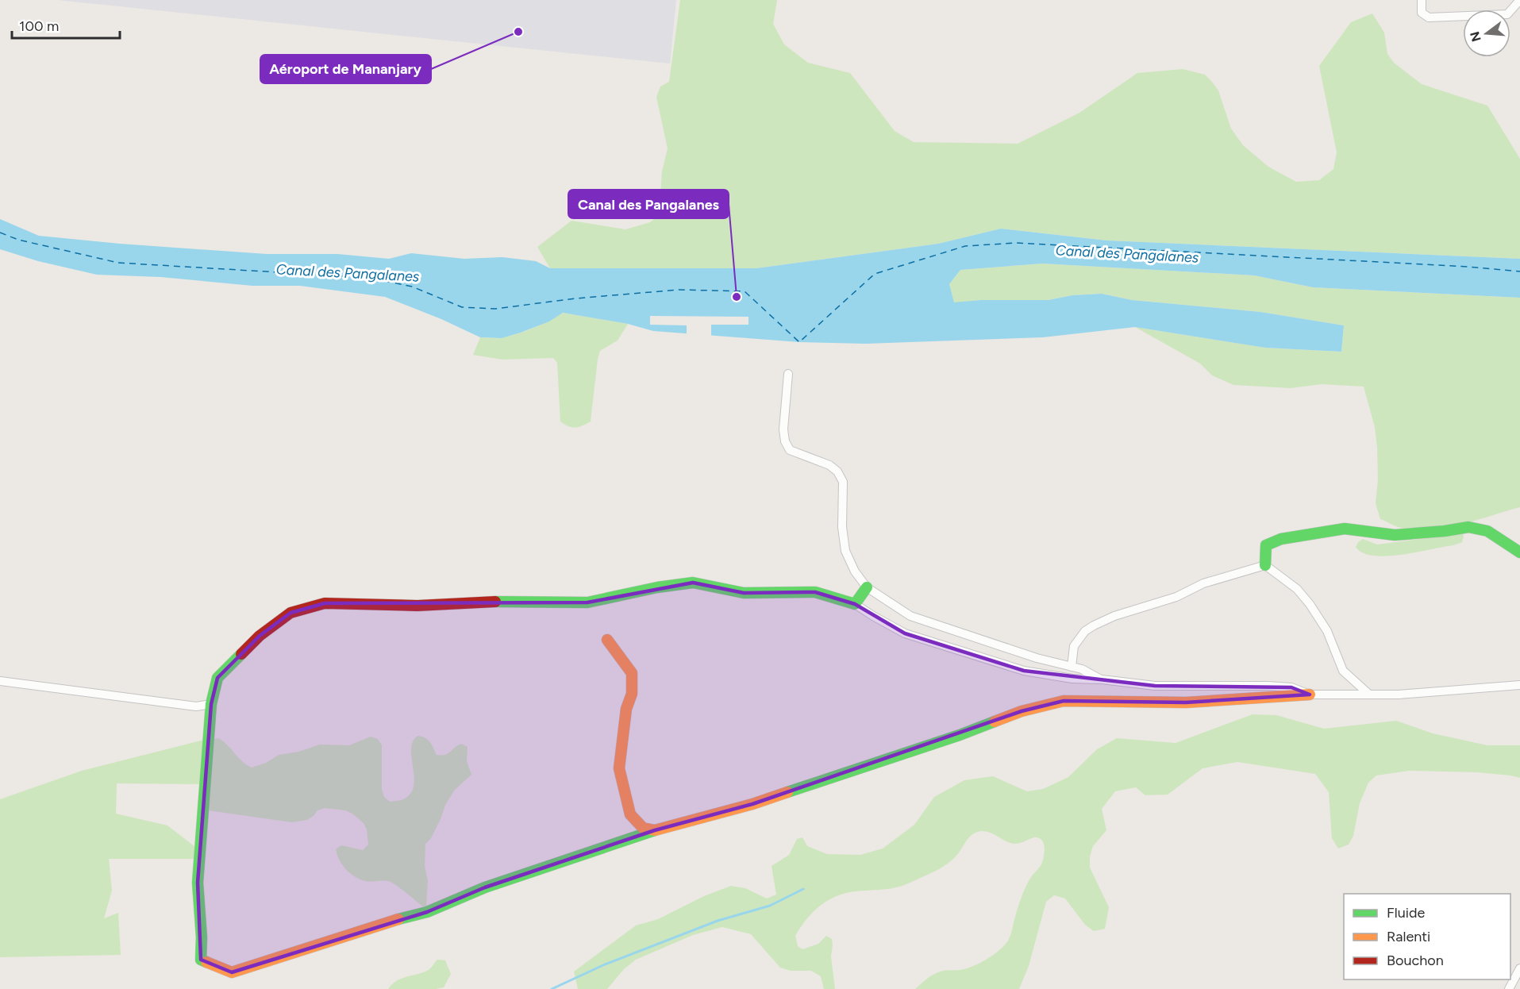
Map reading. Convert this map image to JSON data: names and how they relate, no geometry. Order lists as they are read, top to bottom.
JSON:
{
  "water": ["Canal des Pangalanes"],
  "places": ["Aéroport de Mananjary", "Canal des Pangalanes"],
  "legend": ["Fluide", "Ralenti", "Bouchon"],
  "scale_bar": "100 m",
  "north": "left"
}
